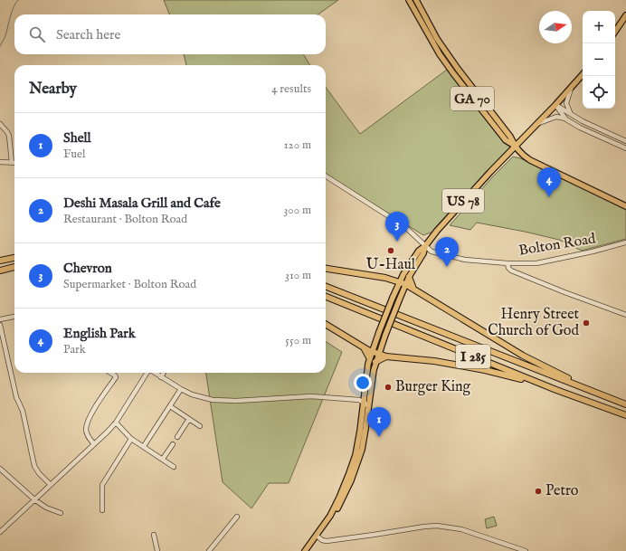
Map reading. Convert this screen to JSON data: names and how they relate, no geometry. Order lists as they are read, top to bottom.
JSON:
{
  "streets": {
    "highway": ["I 285"],
    "main road": ["GA 70", "US 78"],
    "street": ["Bolton Road"]
  },
  "crossings": [
    ["GA 70", "US 78"],
    ["US 78", "Bolton Road"]
  ],
  "places": [
    "U-Haul",
    "Henry Street Church of God",
    "Burger King",
    "Petro"
  ],
  "north": "right",
  "page": {
    "map_buttons": ["+", "−"],
    "search": "Search here",
    "heading": ["Nearby", "4 results"],
    "list": [
      {
        "mark": "1",
        "name": "Shell",
        "note": "Fuel",
        "value": "120 m"
      },
      {
        "mark": "2",
        "name": "Deshi Masala Grill and Cafe",
        "note": "Restaurant · Bolton Road",
        "value": "300 m"
      },
      {
        "mark": "3",
        "name": "Chevron",
        "note": "Supermarket · Bolton Road",
        "value": "310 m"
      },
      {
        "mark": "4",
        "name": "English Park",
        "note": "Park",
        "value": "550 m"
      }
    ],
    "pins": [
      "4",
      "3",
      "2",
      "1"
    ]
  }
}
